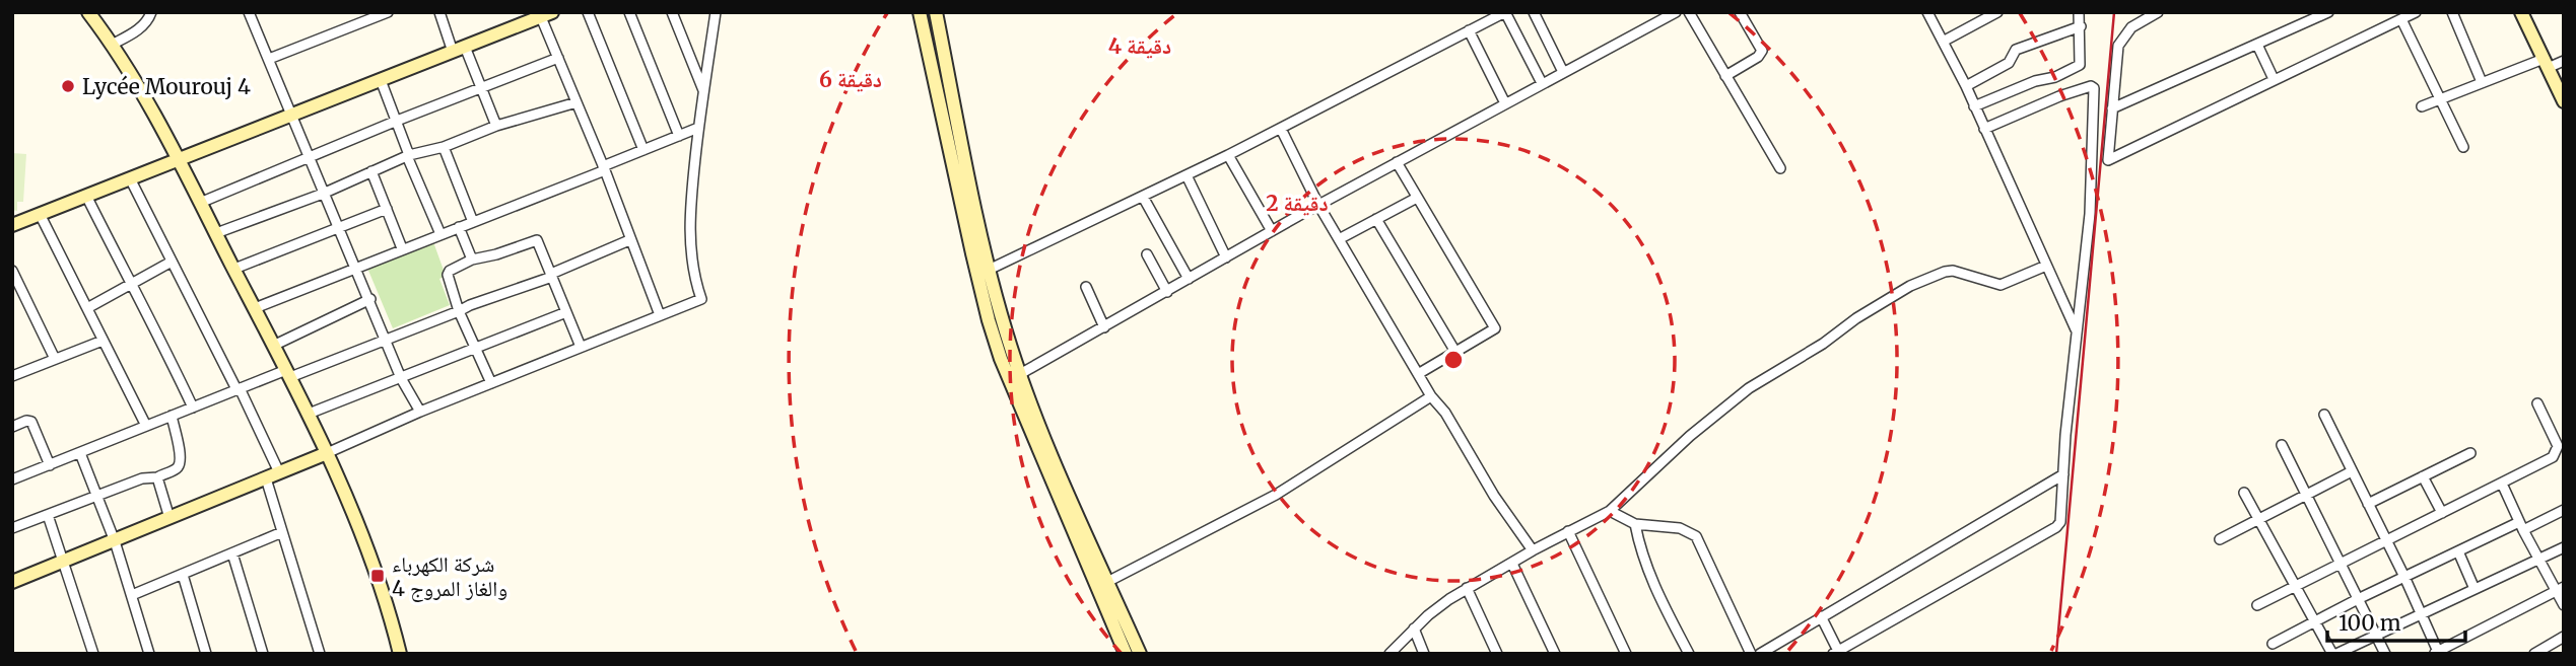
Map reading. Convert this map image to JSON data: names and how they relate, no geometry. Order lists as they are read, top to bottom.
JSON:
{
  "places": {
    "other": ["Lycée Mourouj 4"],
    "transit": ["شركة الكهرباء والغاز المروج 4"]
  },
  "scale_bar": "100 m",
  "rings": ["4 دقيقة", "6 دقيقة", "2 دقيقة"]
}
